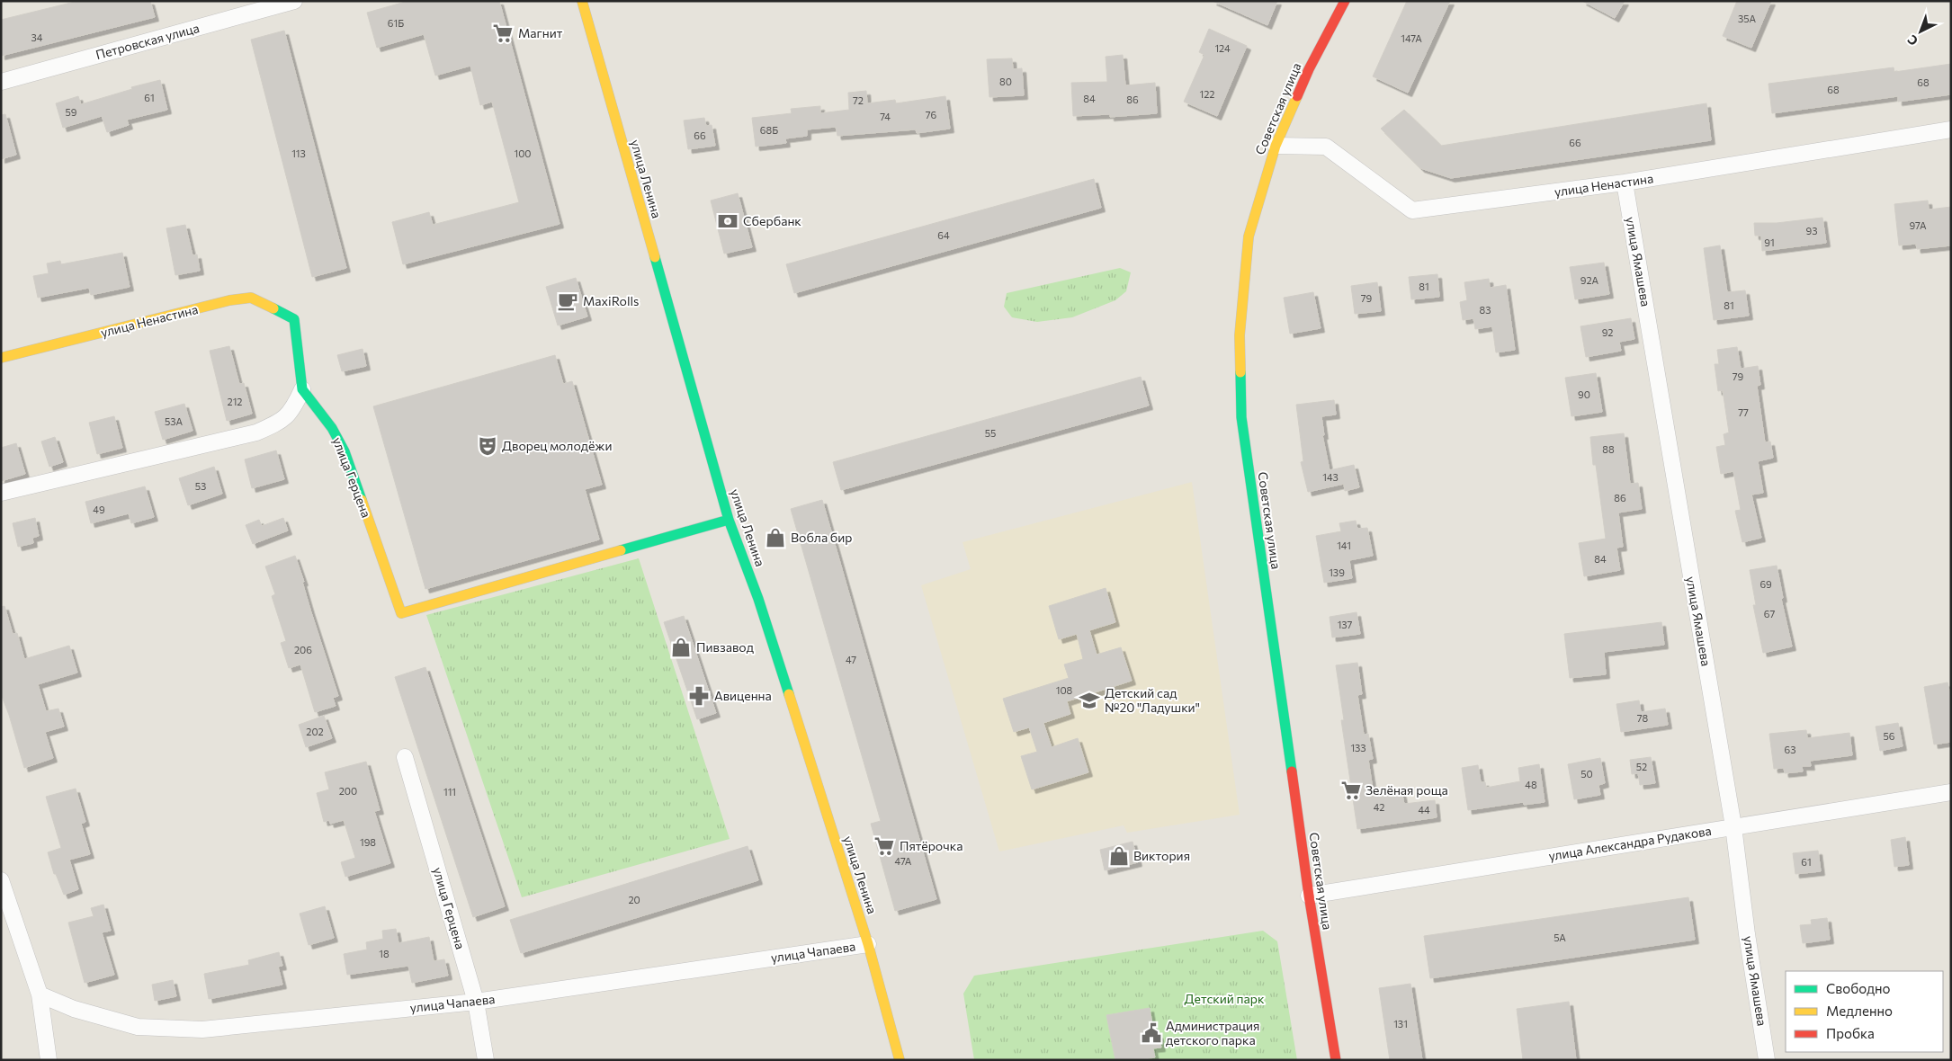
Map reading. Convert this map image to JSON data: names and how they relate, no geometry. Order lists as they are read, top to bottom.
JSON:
{
  "streets": {
    "street": [
      "Петровская улица",
      "Советская улица",
      "улица Ленина",
      "улица Ненастина",
      "улица Ямашева",
      "улица Герцена",
      "улица Александра Рудакова",
      "улица Чапаева"
    ]
  },
  "crossings": [
    ["Советская улица", "улица Ненастина"],
    ["Советская улица", "улица Александра Рудакова"],
    ["улица Ленина", "улица Герцена"],
    ["улица Ленина", "улица Чапаева"],
    ["улица Ненастина", "улица Ямашева"],
    ["улица Ненастина", "улица Герцена"],
    ["улица Ямашева", "улица Александра Рудакова"],
    ["улица Герцена", "улица Чапаева"]
  ],
  "parks": ["Детский парк"],
  "places": {
    "supermarket": ["Магнит", "Зелёная роща", "Пятёрочка"],
    "bank": ["Сбербанк"],
    "cafe": ["MaxiRolls"],
    "theatre": ["Дворец молодёжи"],
    "shop": ["Вобла бир", "Пивзавод", "Виктория"],
    "pharmacy": ["Авиценна"],
    "school or university": ["Детский сад №20 \"Ладушки\""],
    "public building": ["Администрация детского парка"]
  },
  "house_numbers": [
    "35А",
    "61Б",
    "34",
    "147А",
    "124",
    "80",
    "68",
    "68",
    "122",
    "61",
    "84",
    "86",
    "72",
    "59",
    "76",
    "74",
    "68Б",
    "66",
    "66",
    "113",
    "100",
    "97А",
    "93",
    "64",
    "91",
    "92А",
    "81",
    "79",
    "81",
    "83",
    "92",
    "79",
    "90",
    "212",
    "77",
    "53А",
    "55",
    "88",
    "143",
    "53",
    "86",
    "49",
    "141",
    "84",
    "139",
    "69",
    "67",
    "137",
    "206",
    "47",
    "108",
    "78",
    "202",
    "56",
    "133",
    "63",
    "52",
    "50",
    "48",
    "200",
    "111",
    "42",
    "44",
    "198",
    "47А",
    "61",
    "20",
    "5А",
    "18",
    "131"
  ],
  "legend": ["Свободно", "Медленно", "Пробка"],
  "north": "bottom left"
}
